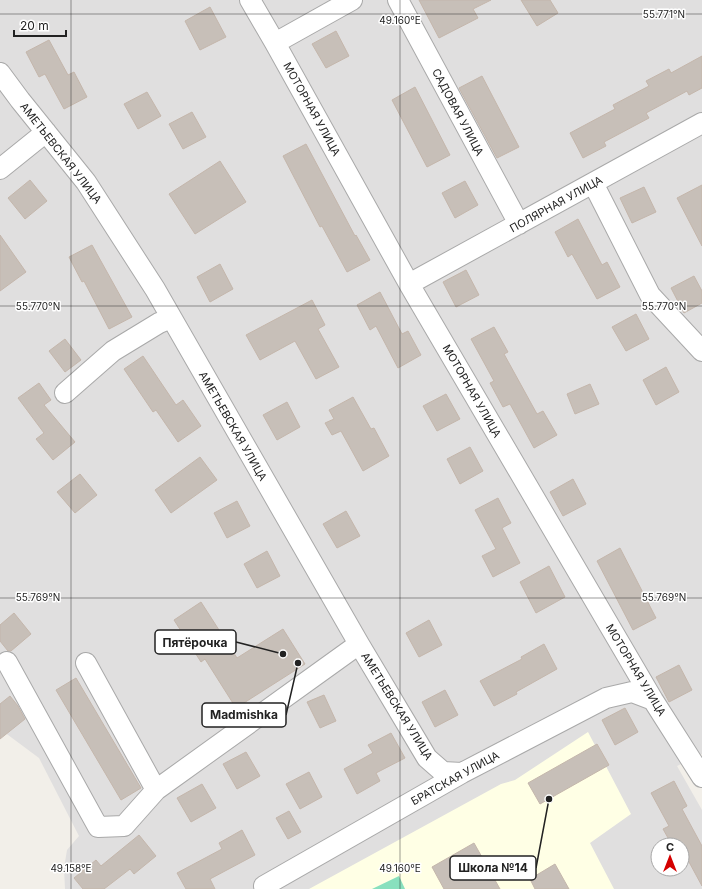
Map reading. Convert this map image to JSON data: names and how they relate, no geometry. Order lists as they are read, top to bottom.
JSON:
{
  "streets": {
    "street": [
      "МОТОРНАЯ УЛИЦА",
      "САДОВАЯ УЛИЦА",
      "АМЕТЬЕВСКАЯ УЛИЦА",
      "ПОЛЯРНАЯ УЛИЦА",
      "БРАТСКАЯ УЛИЦА"
    ]
  },
  "crossings": [
    ["МОТОРНАЯ УЛИЦА", "ПОЛЯРНАЯ УЛИЦА"],
    ["МОТОРНАЯ УЛИЦА", "БРАТСКАЯ УЛИЦА"],
    ["САДОВАЯ УЛИЦА", "ПОЛЯРНАЯ УЛИЦА"],
    ["АМЕТЬЕВСКАЯ УЛИЦА", "БРАТСКАЯ УЛИЦА"]
  ],
  "places": ["Пятёрочка", "Madmishka", "Школа №14"],
  "scale_bar": "20 m",
  "north": "top",
  "coordinates": [
    "55.771°N",
    "49.160°E",
    "55.770°N",
    "55.769°N",
    "49.158°E"
  ]
}
